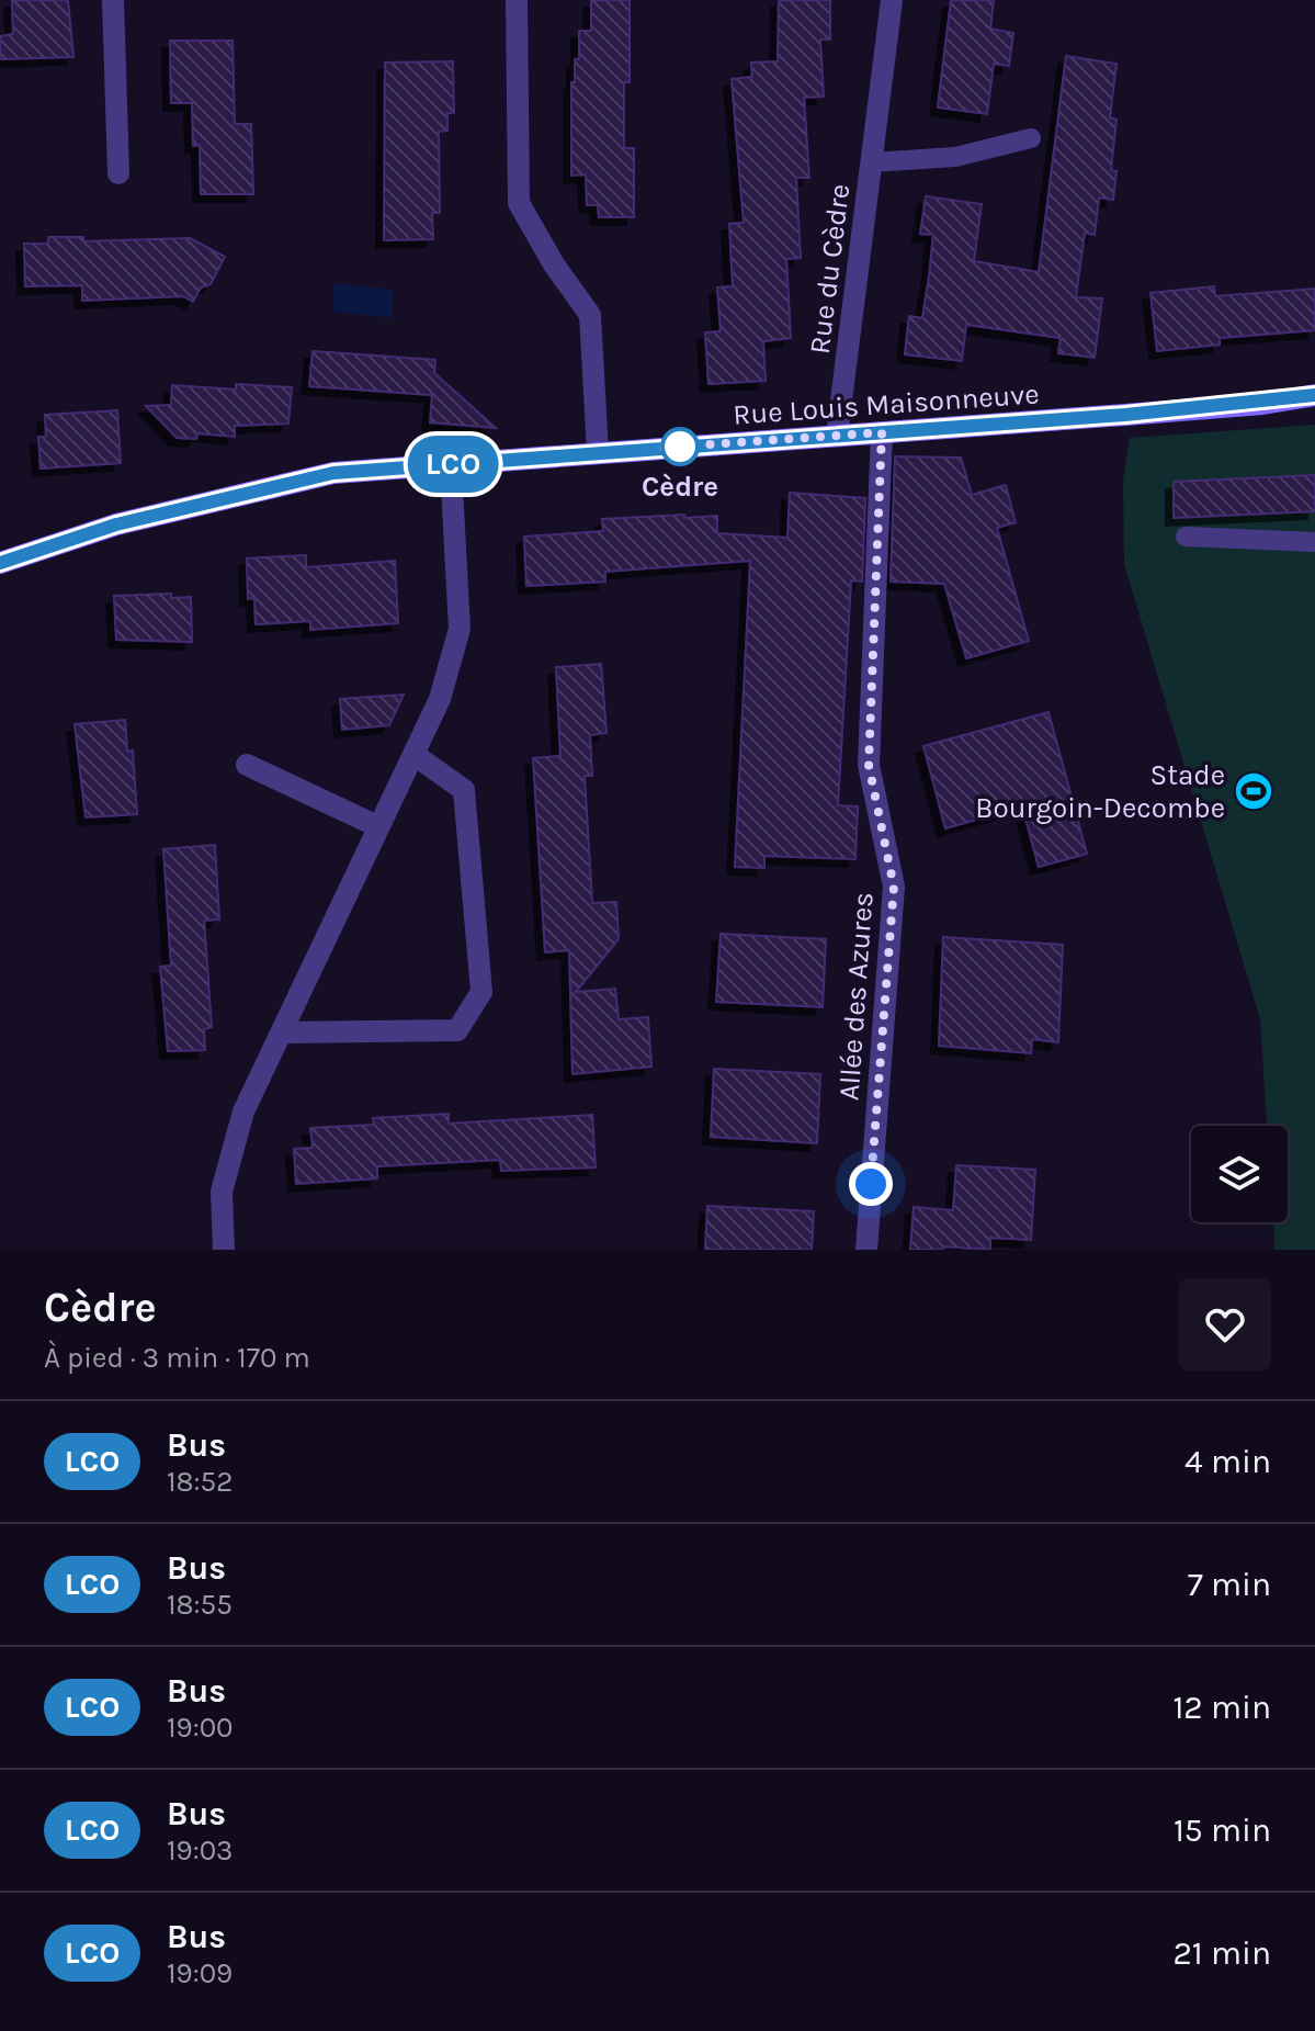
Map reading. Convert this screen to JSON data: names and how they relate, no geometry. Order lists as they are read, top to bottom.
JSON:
{
  "streets": {
    "street": ["Rue du Cèdre", "Rue Louis Maisonneuve", "Allée des Azures"]
  },
  "crossings": [
    ["Rue du Cèdre", "Rue Louis Maisonneuve"],
    ["Rue Louis Maisonneuve", "Allée des Azures"]
  ],
  "places": {
    "other": ["Cèdre"],
    "sports": ["Stade Bourgoin-Decombe"]
  },
  "lines": ["bus line LCO"],
  "page": {
    "on_map": "LCO",
    "heading": ["Cèdre", "À pied · 3 min · 170 m"],
    "list": [
      {
        "mark": "LCO",
        "name": "Bus",
        "note": "18:52",
        "value": "4 min"
      },
      {
        "mark": "LCO",
        "name": "Bus",
        "note": "18:55",
        "value": "7 min"
      },
      {
        "mark": "LCO",
        "name": "Bus",
        "note": "19:00",
        "value": "12 min"
      },
      {
        "mark": "LCO",
        "name": "Bus",
        "note": "19:03",
        "value": "15 min"
      },
      {
        "mark": "LCO",
        "name": "Bus",
        "note": "19:09",
        "value": "21 min"
      }
    ]
  }
}
